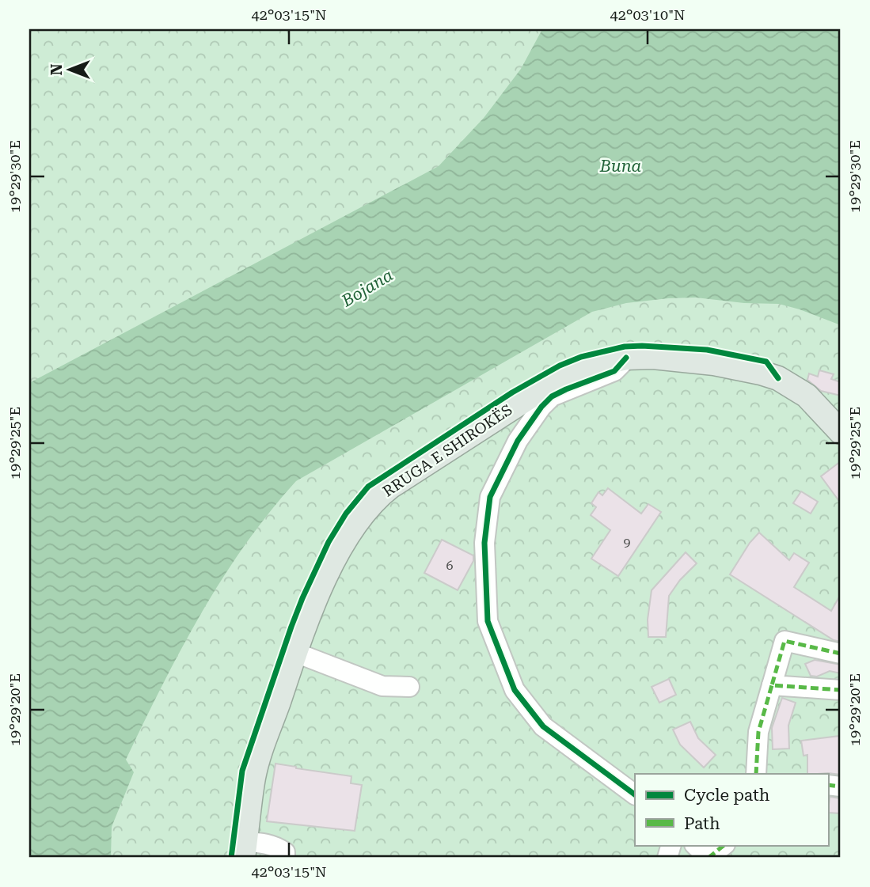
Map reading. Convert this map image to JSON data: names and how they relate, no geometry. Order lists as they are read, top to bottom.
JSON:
{
  "streets": {
    "main road": ["RRUGA E SHIROKËS"]
  },
  "water": ["Buna", "Bojana"],
  "house_numbers": ["9", "6"],
  "legend": ["Cycle path", "Path"],
  "north": "left",
  "coordinates": [
    "42°03'15\"N",
    "42°03'10\"N",
    "19°29'30\"E",
    "19°29'25\"E",
    "19°29'20\"E"
  ]
}
